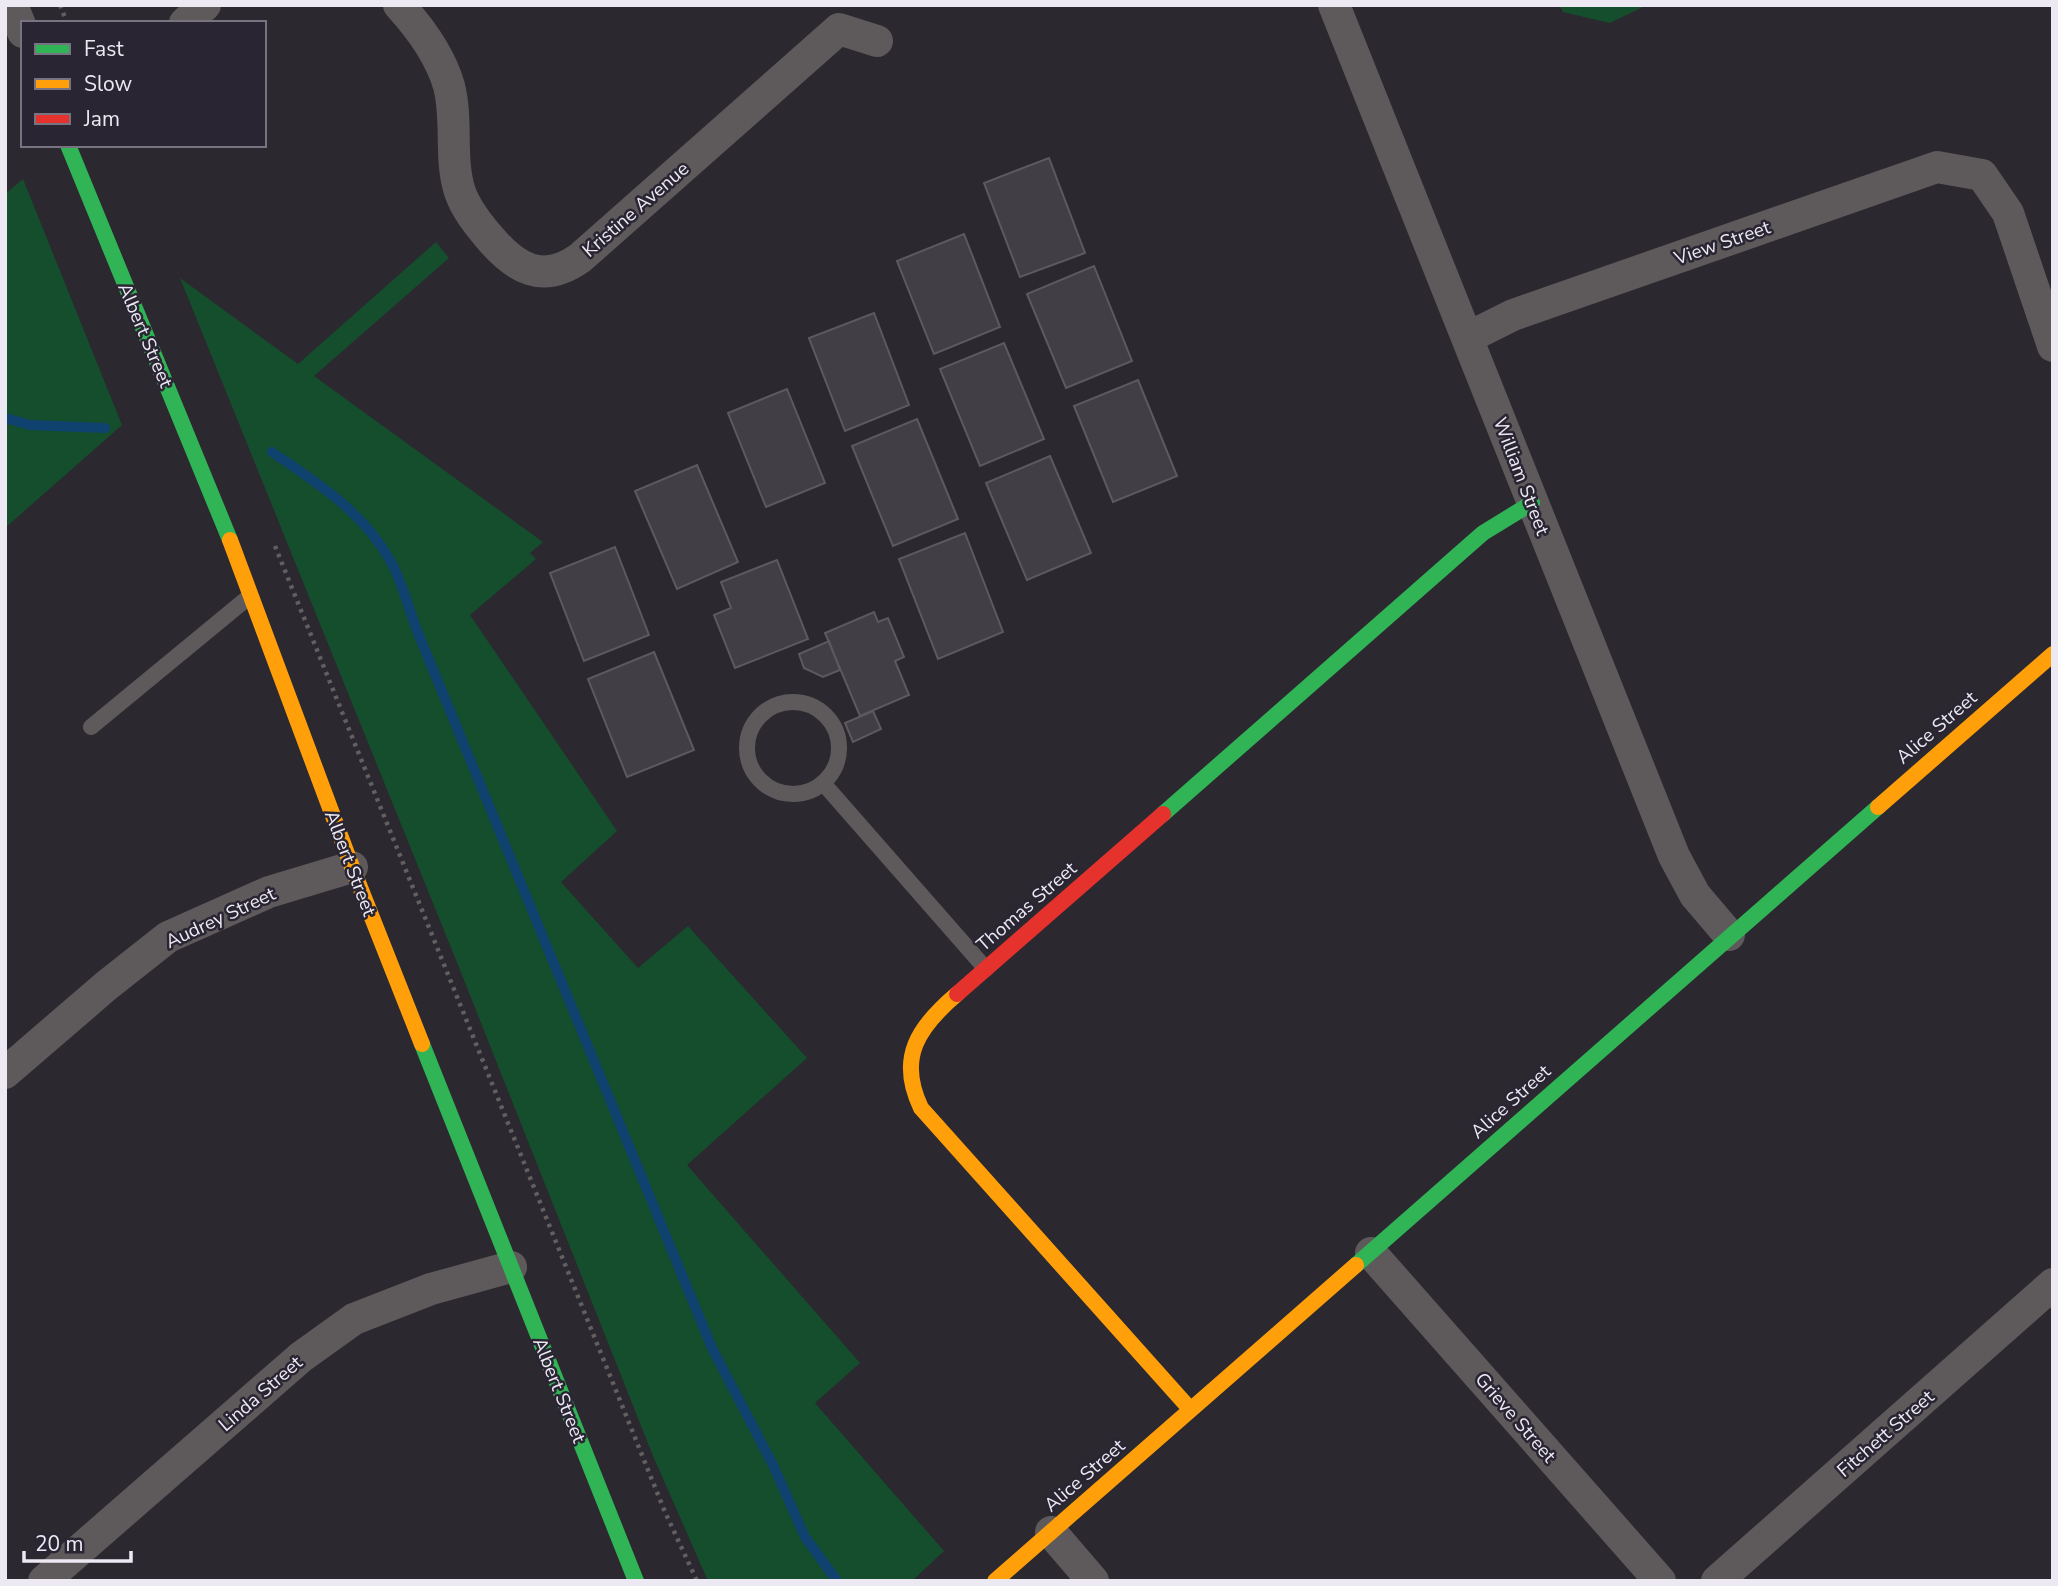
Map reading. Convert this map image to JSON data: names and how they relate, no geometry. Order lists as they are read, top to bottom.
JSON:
{
  "streets": {
    "street": [
      "Kristine Avenue",
      "View Street",
      "Albert Street",
      "William Street",
      "Alice Street",
      "Thomas Street",
      "Audrey Street",
      "Linda Street",
      "Grieve Street",
      "Fitchett Street"
    ]
  },
  "crossings": [
    ["View Street", "William Street"],
    ["Albert Street", "Audrey Street"],
    ["Albert Street", "Linda Street"],
    ["William Street", "Alice Street"],
    ["William Street", "Thomas Street"],
    ["Alice Street", "Thomas Street"],
    ["Alice Street", "Grieve Street"]
  ],
  "legend": ["Fast", "Slow", "Jam"],
  "scale_bar": "20 m"
}
